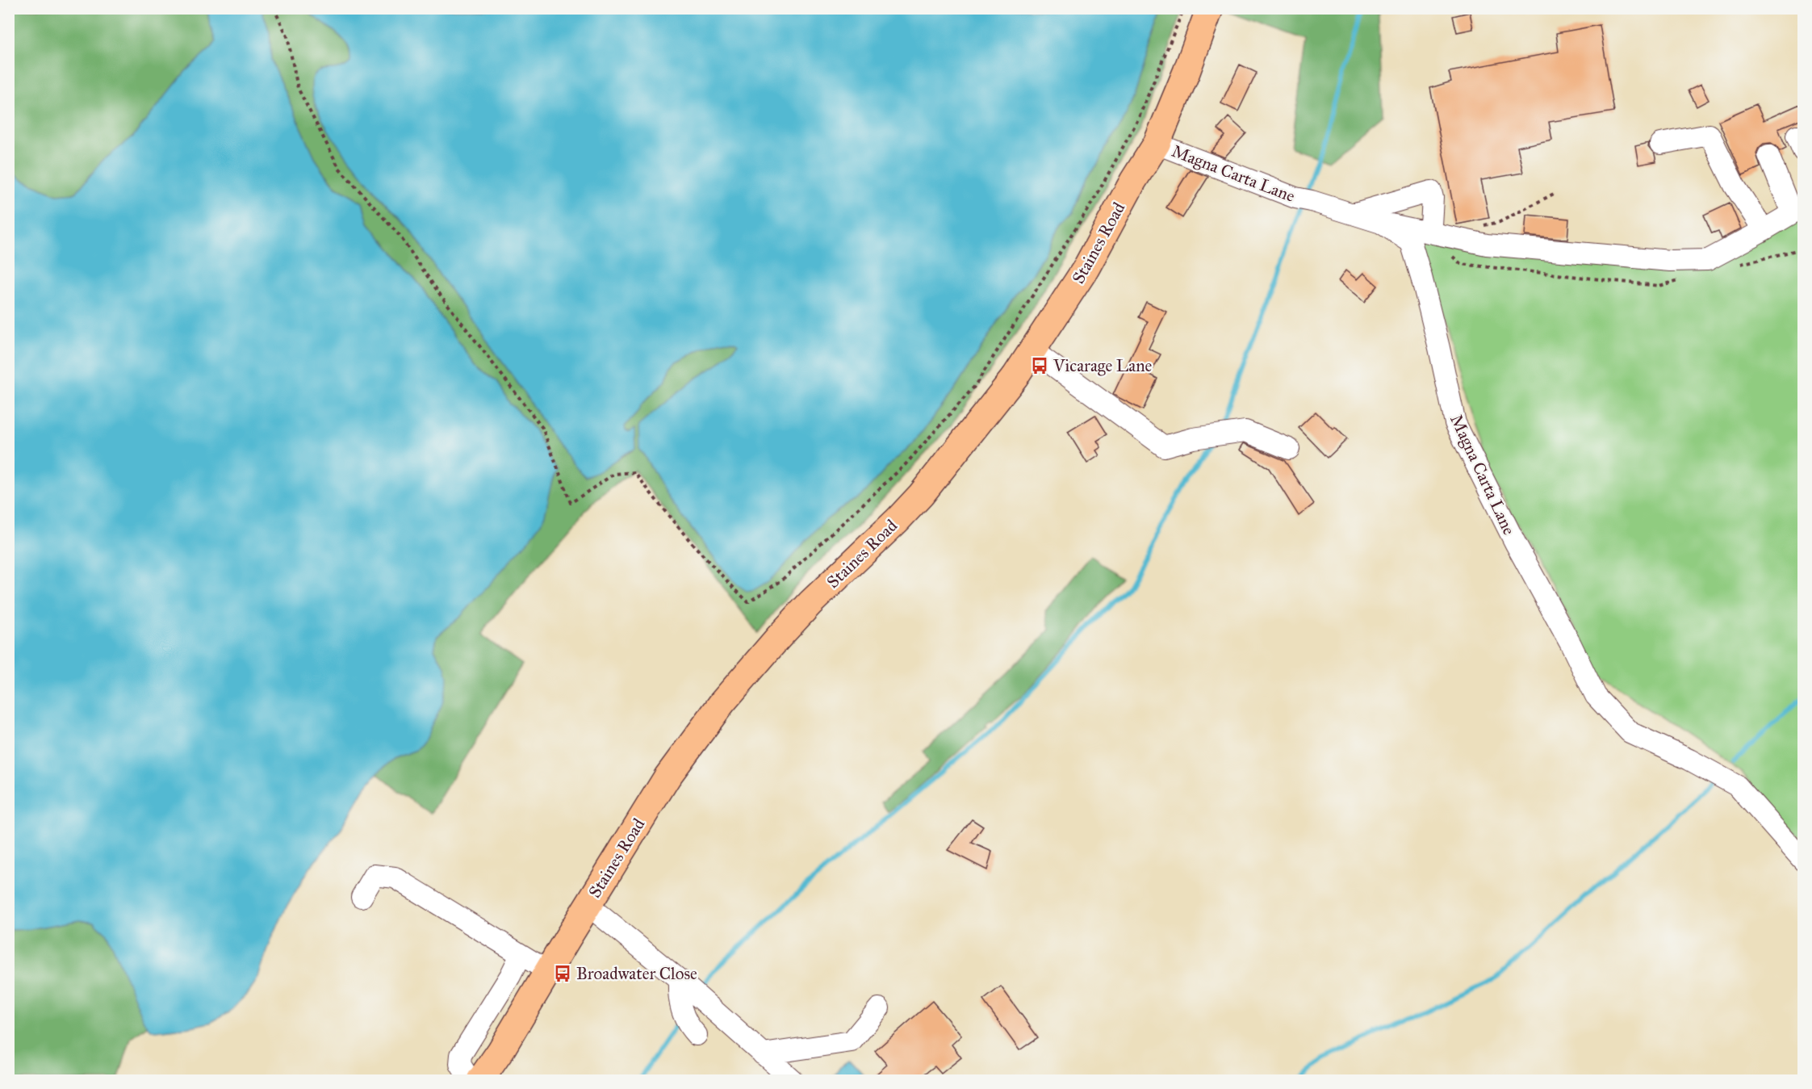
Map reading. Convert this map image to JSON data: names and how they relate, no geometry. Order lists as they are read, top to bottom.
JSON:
{
  "streets": {
    "main road": ["Staines Road"],
    "street": ["Magna Carta Lane"]
  },
  "crossings": [
    ["Magna Carta Lane", "Staines Road"]
  ],
  "places": {
    "bus stop": ["Vicarage Lane", "Broadwater Close"]
  }
}
